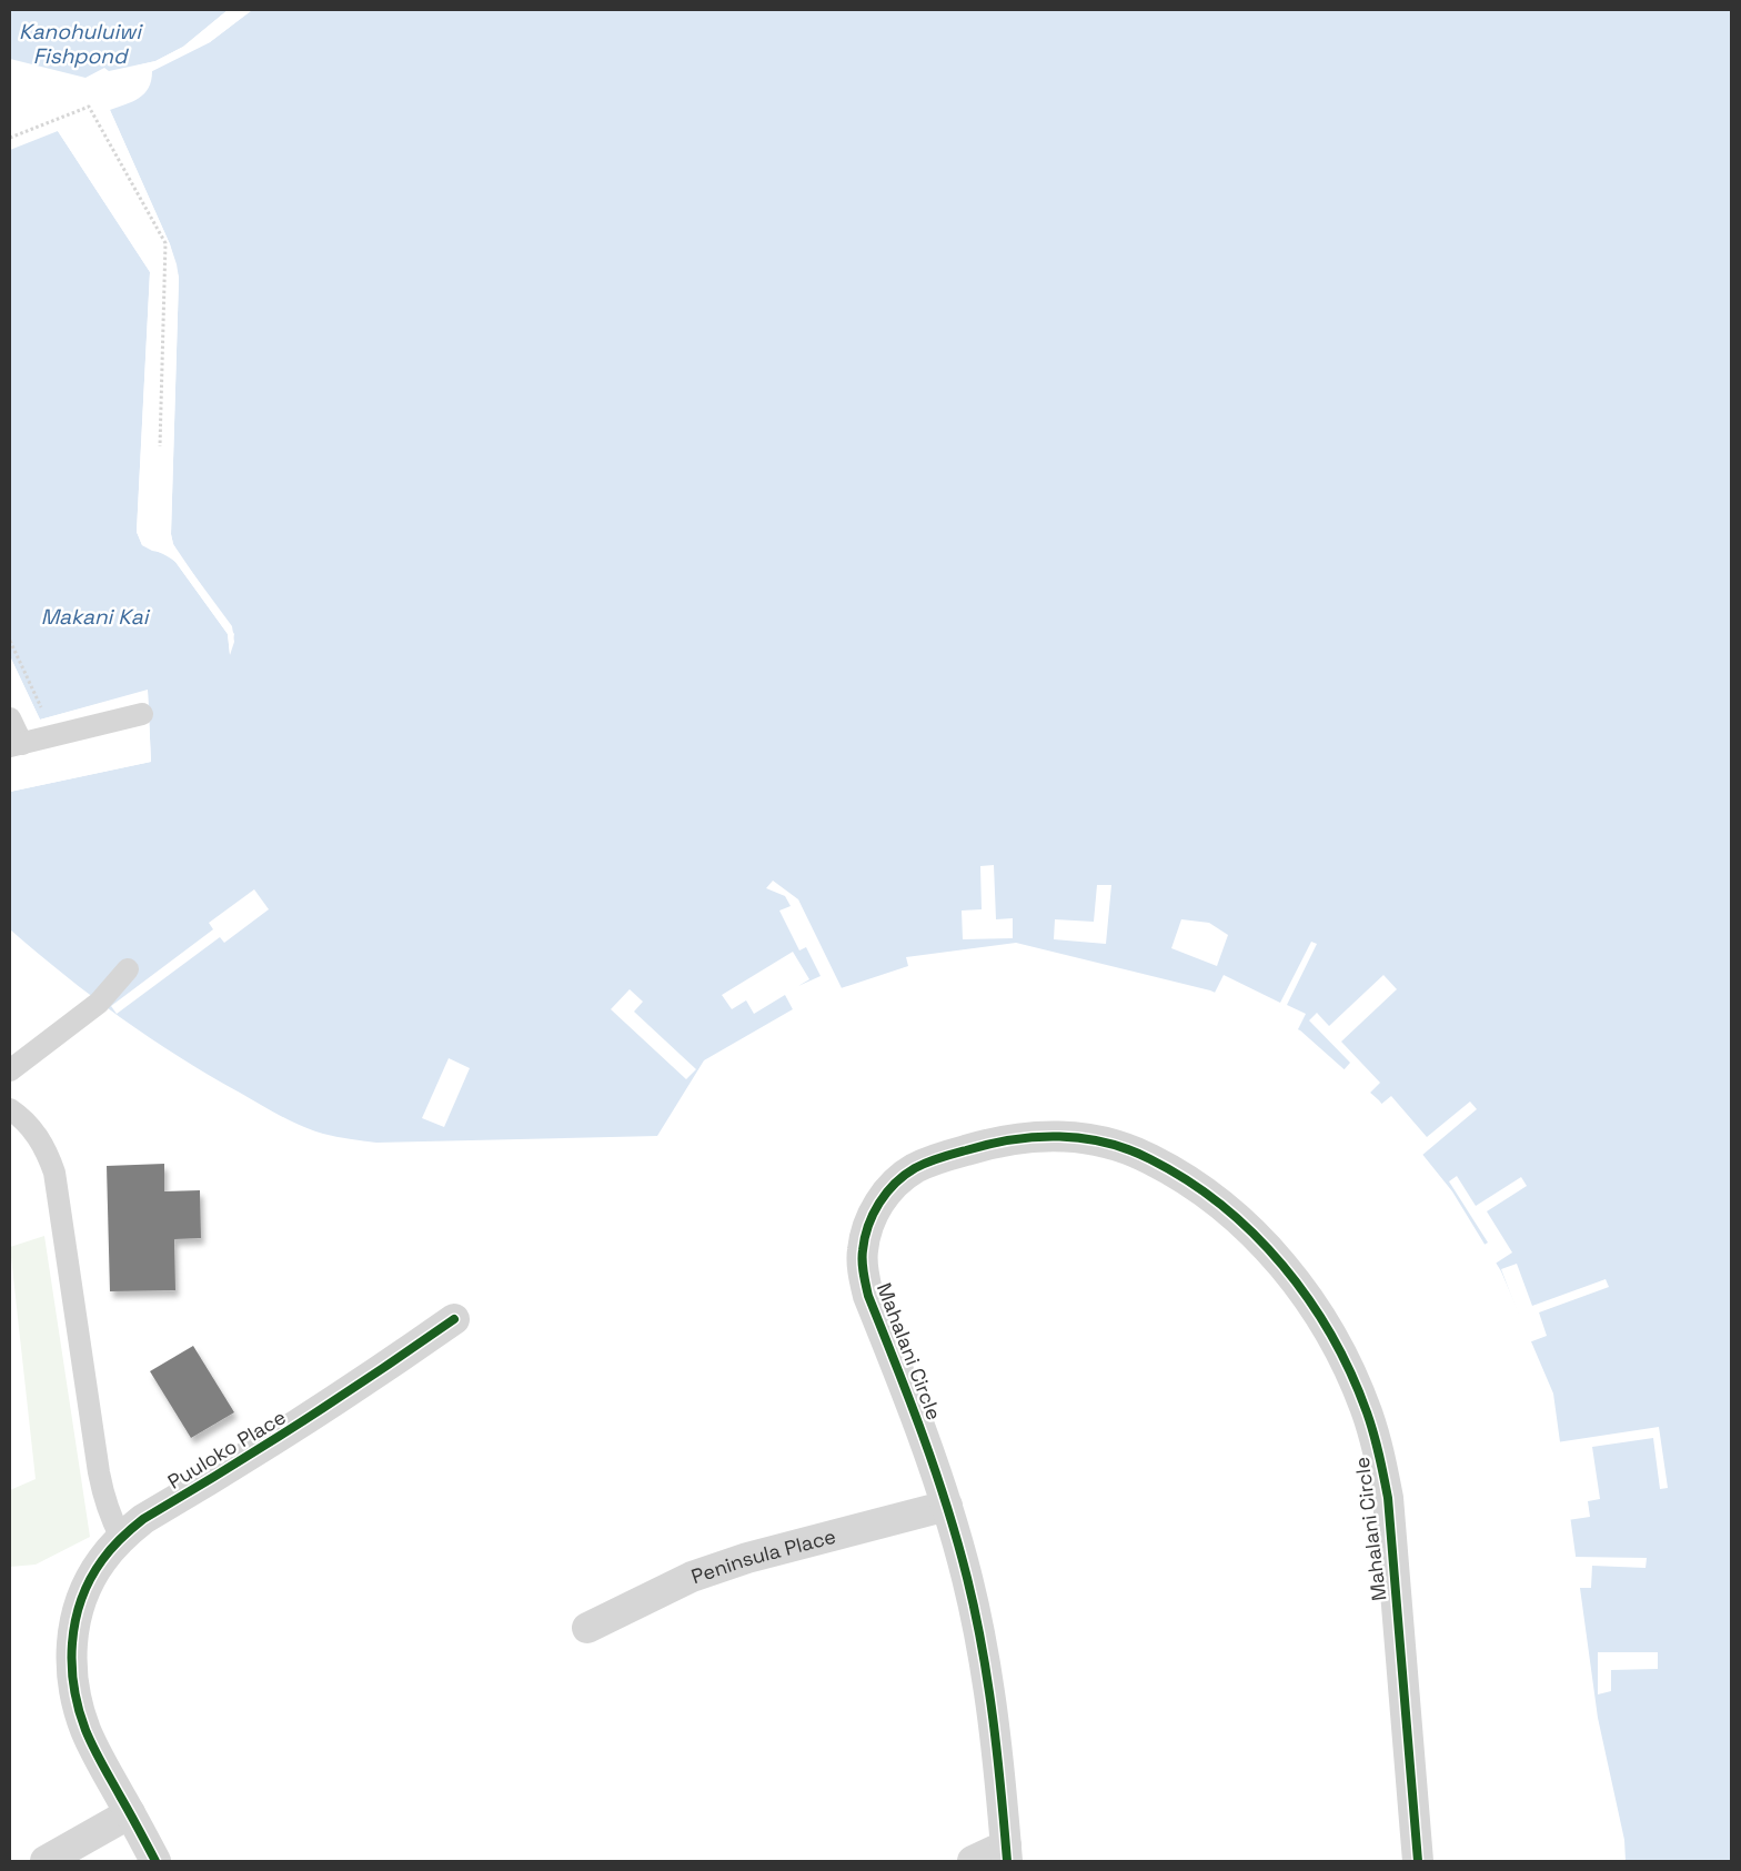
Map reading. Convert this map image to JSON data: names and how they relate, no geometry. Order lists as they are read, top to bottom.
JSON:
{
  "streets": {
    "street": ["Mahalani Circle", "Puuloko Place", "Peninsula Place"]
  },
  "crossings": [
    ["Mahalani Circle", "Peninsula Place"]
  ],
  "water": ["Kanohuluiwi Fishpond", "Makani Kai"]
}
